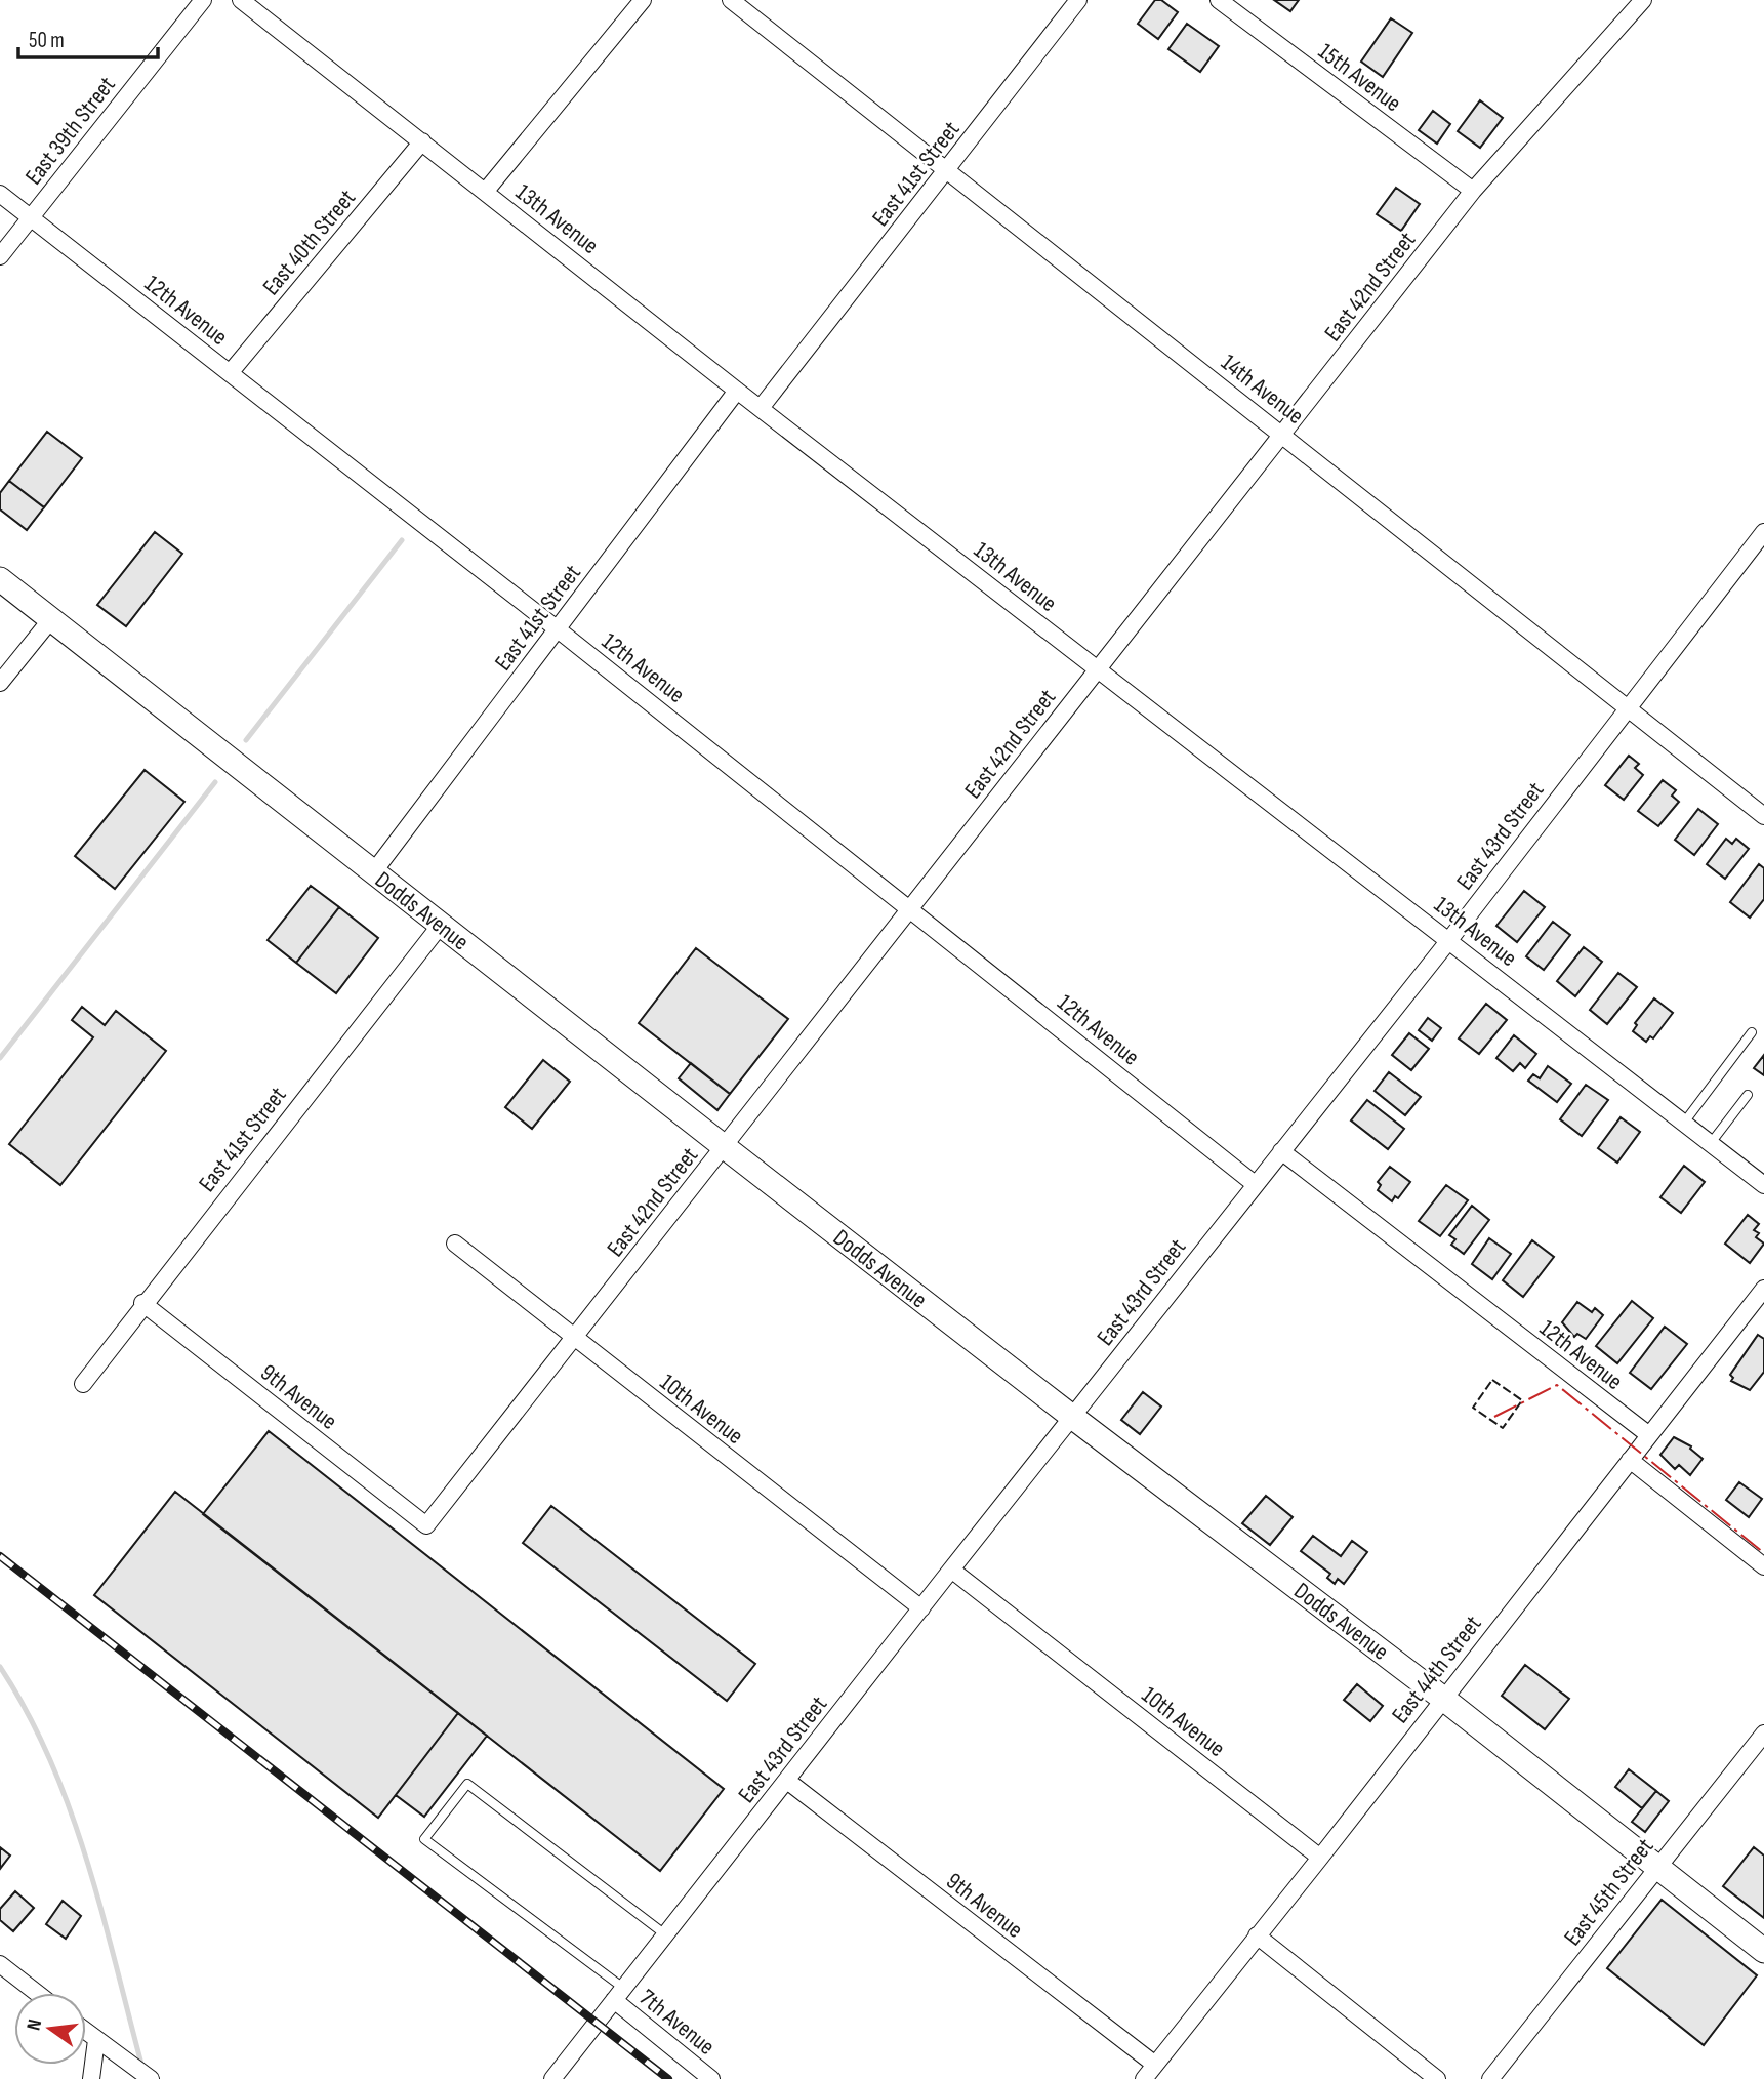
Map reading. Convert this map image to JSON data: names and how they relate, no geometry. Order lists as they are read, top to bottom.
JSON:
{
  "streets": {
    "street": [
      "15th Avenue",
      "East 39th Street",
      "East 41st Street",
      "13th Avenue",
      "East 40th Street",
      "East 42nd Street",
      "12th Avenue",
      "14th Avenue",
      "East 43rd Street",
      "Dodds Avenue",
      "9th Avenue",
      "10th Avenue",
      "East 44th Street",
      "East 45th Street",
      "7th Avenue"
    ]
  },
  "crossings": [
    ["15th Avenue", "East 42nd Street"],
    ["East 39th Street", "12th Avenue"],
    ["East 41st Street", "13th Avenue"],
    ["East 41st Street", "12th Avenue"],
    ["East 41st Street", "14th Avenue"],
    ["East 41st Street", "Dodds Avenue"],
    ["East 41st Street", "9th Avenue"],
    ["13th Avenue", "East 40th Street"],
    ["13th Avenue", "East 42nd Street"],
    ["13th Avenue", "East 43rd Street"],
    ["East 40th Street", "12th Avenue"],
    ["East 42nd Street", "12th Avenue"],
    ["East 42nd Street", "14th Avenue"],
    ["East 42nd Street", "Dodds Avenue"],
    ["East 42nd Street", "9th Avenue"],
    ["East 42nd Street", "10th Avenue"],
    ["12th Avenue", "East 43rd Street"],
    ["12th Avenue", "East 44th Street"],
    ["14th Avenue", "East 43rd Street"],
    ["East 43rd Street", "Dodds Avenue"],
    ["East 43rd Street", "9th Avenue"],
    ["East 43rd Street", "10th Avenue"],
    ["East 43rd Street", "7th Avenue"],
    ["Dodds Avenue", "East 44th Street"],
    ["Dodds Avenue", "East 45th Street"],
    ["9th Avenue", "East 44th Street"],
    ["10th Avenue", "East 44th Street"]
  ],
  "scale_bar": "50 m",
  "north": "left"
}
